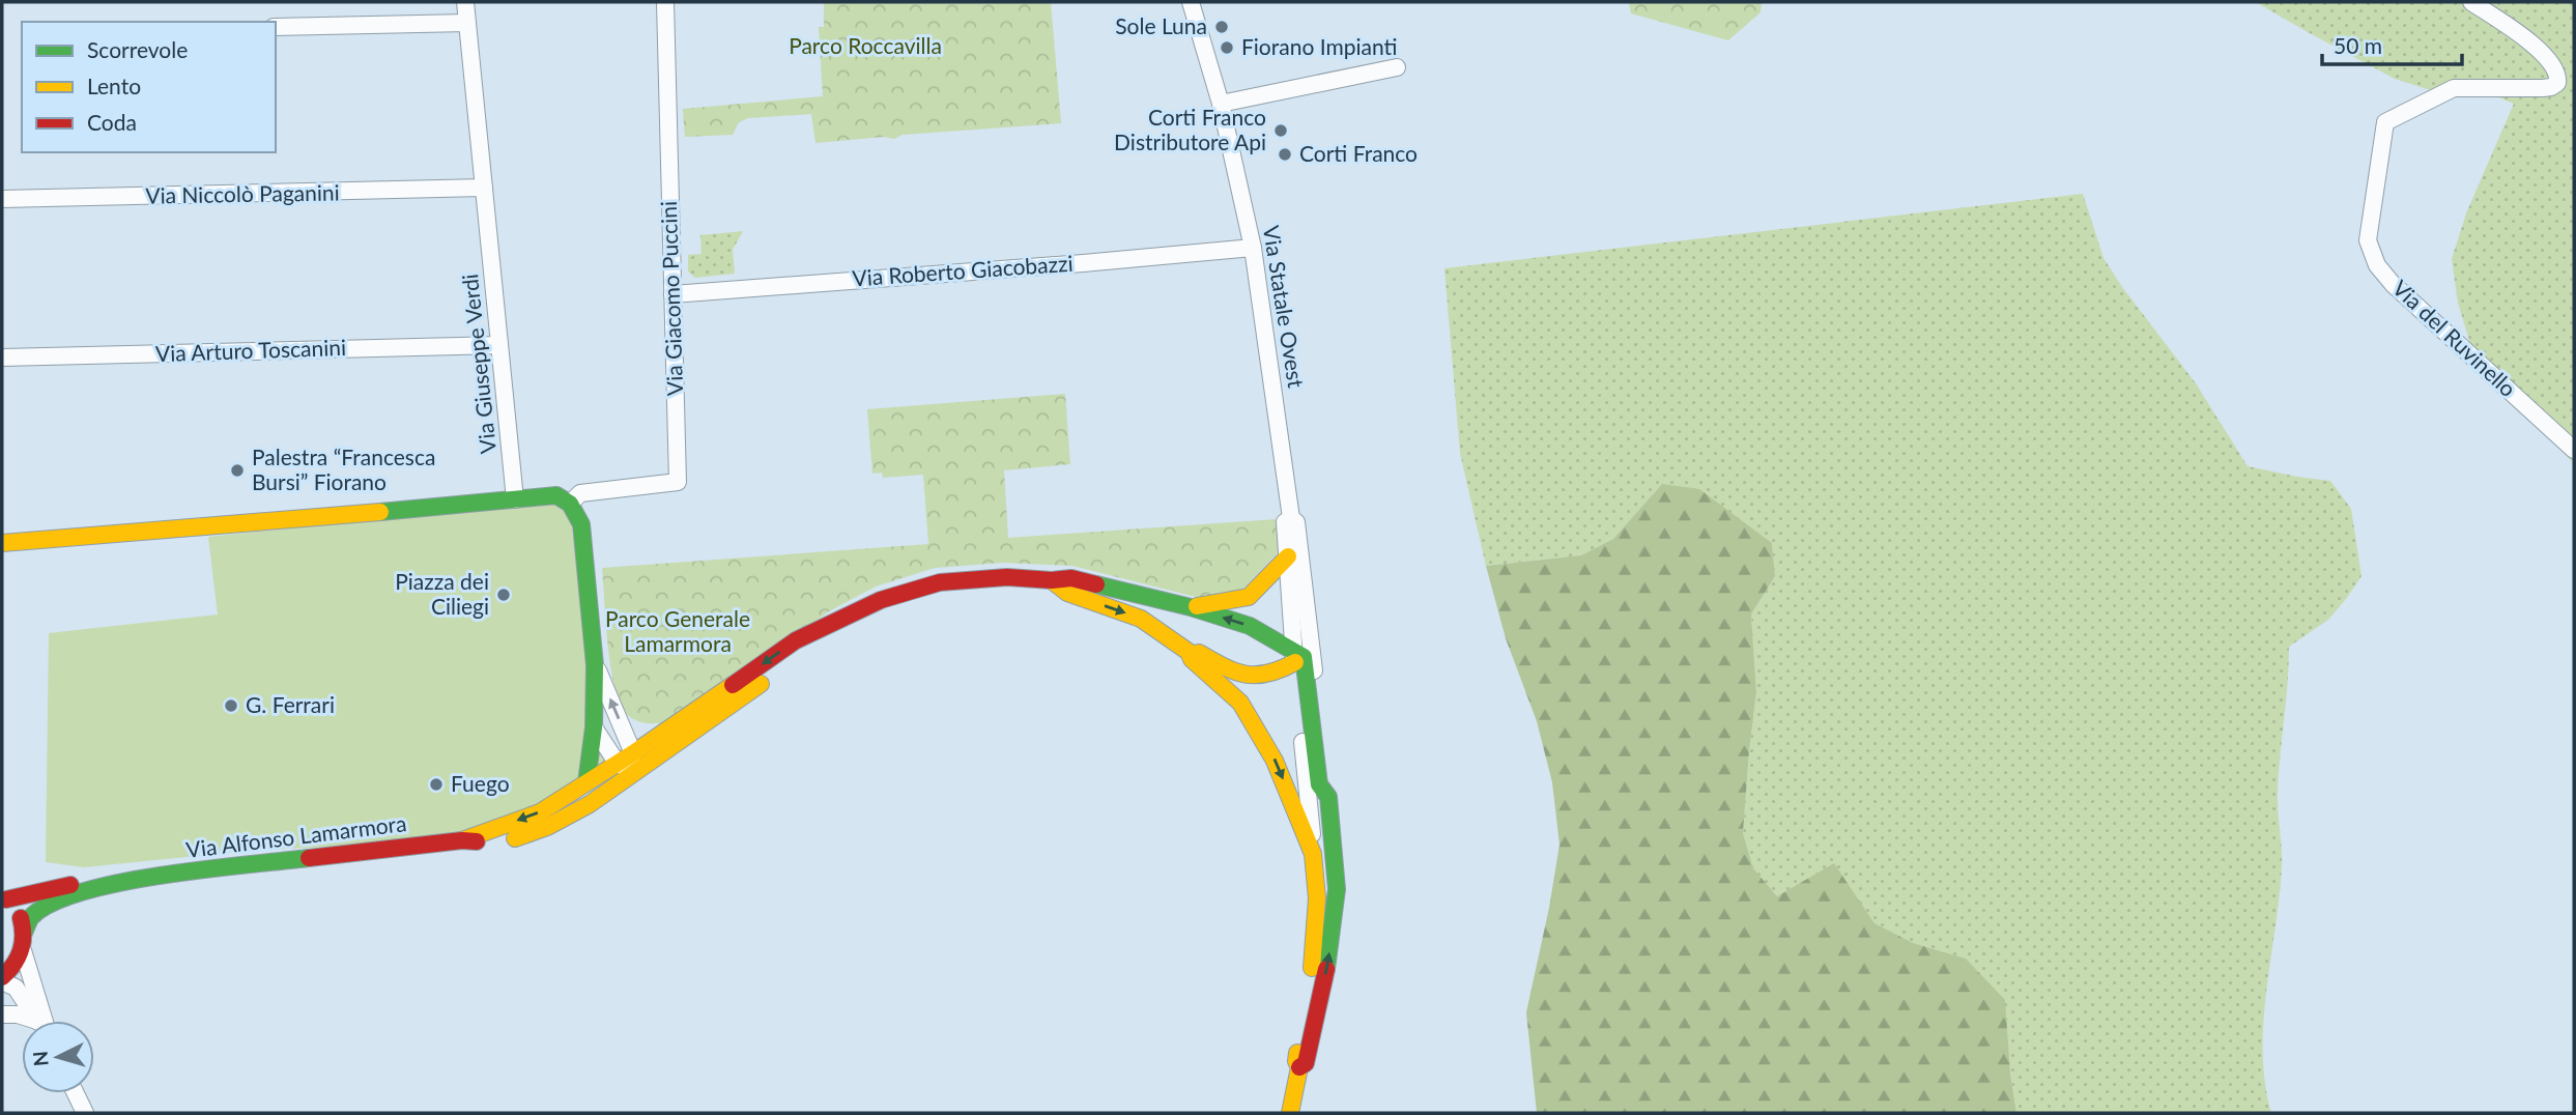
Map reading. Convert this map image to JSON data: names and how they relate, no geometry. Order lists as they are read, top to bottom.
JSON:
{
  "streets": {
    "street": [
      "Via Niccolò Paganini",
      "Via Roberto Giacobazzi",
      "Via Giacomo Puccini",
      "Via Statale Ovest",
      "Via del Ruvinello",
      "Via Arturo Toscanini",
      "Via Giuseppe Verdi",
      "Via Alfonso Lamarmora"
    ]
  },
  "crossings": [
    ["Via Niccolò Paganini", "Via Giuseppe Verdi"],
    ["Via Roberto Giacobazzi", "Via Giacomo Puccini"],
    ["Via Roberto Giacobazzi", "Via Statale Ovest"],
    ["Via Statale Ovest", "Via Alfonso Lamarmora"],
    ["Via Arturo Toscanini", "Via Giuseppe Verdi"]
  ],
  "parks": ["Parco Roccavilla", "Parco Generale Lamarmora"],
  "places": [
    "Sole Luna",
    "Fiorano Impianti",
    "Corti Franco Distributore Api",
    "Corti Franco",
    "Palestra “Francesca Bursi” Fiorano",
    "Piazza dei Ciliegi",
    "G. Ferrari",
    "Fuego"
  ],
  "legend": ["Scorrevole", "Lento", "Coda"],
  "scale_bar": "50 m",
  "north": "left"
}
